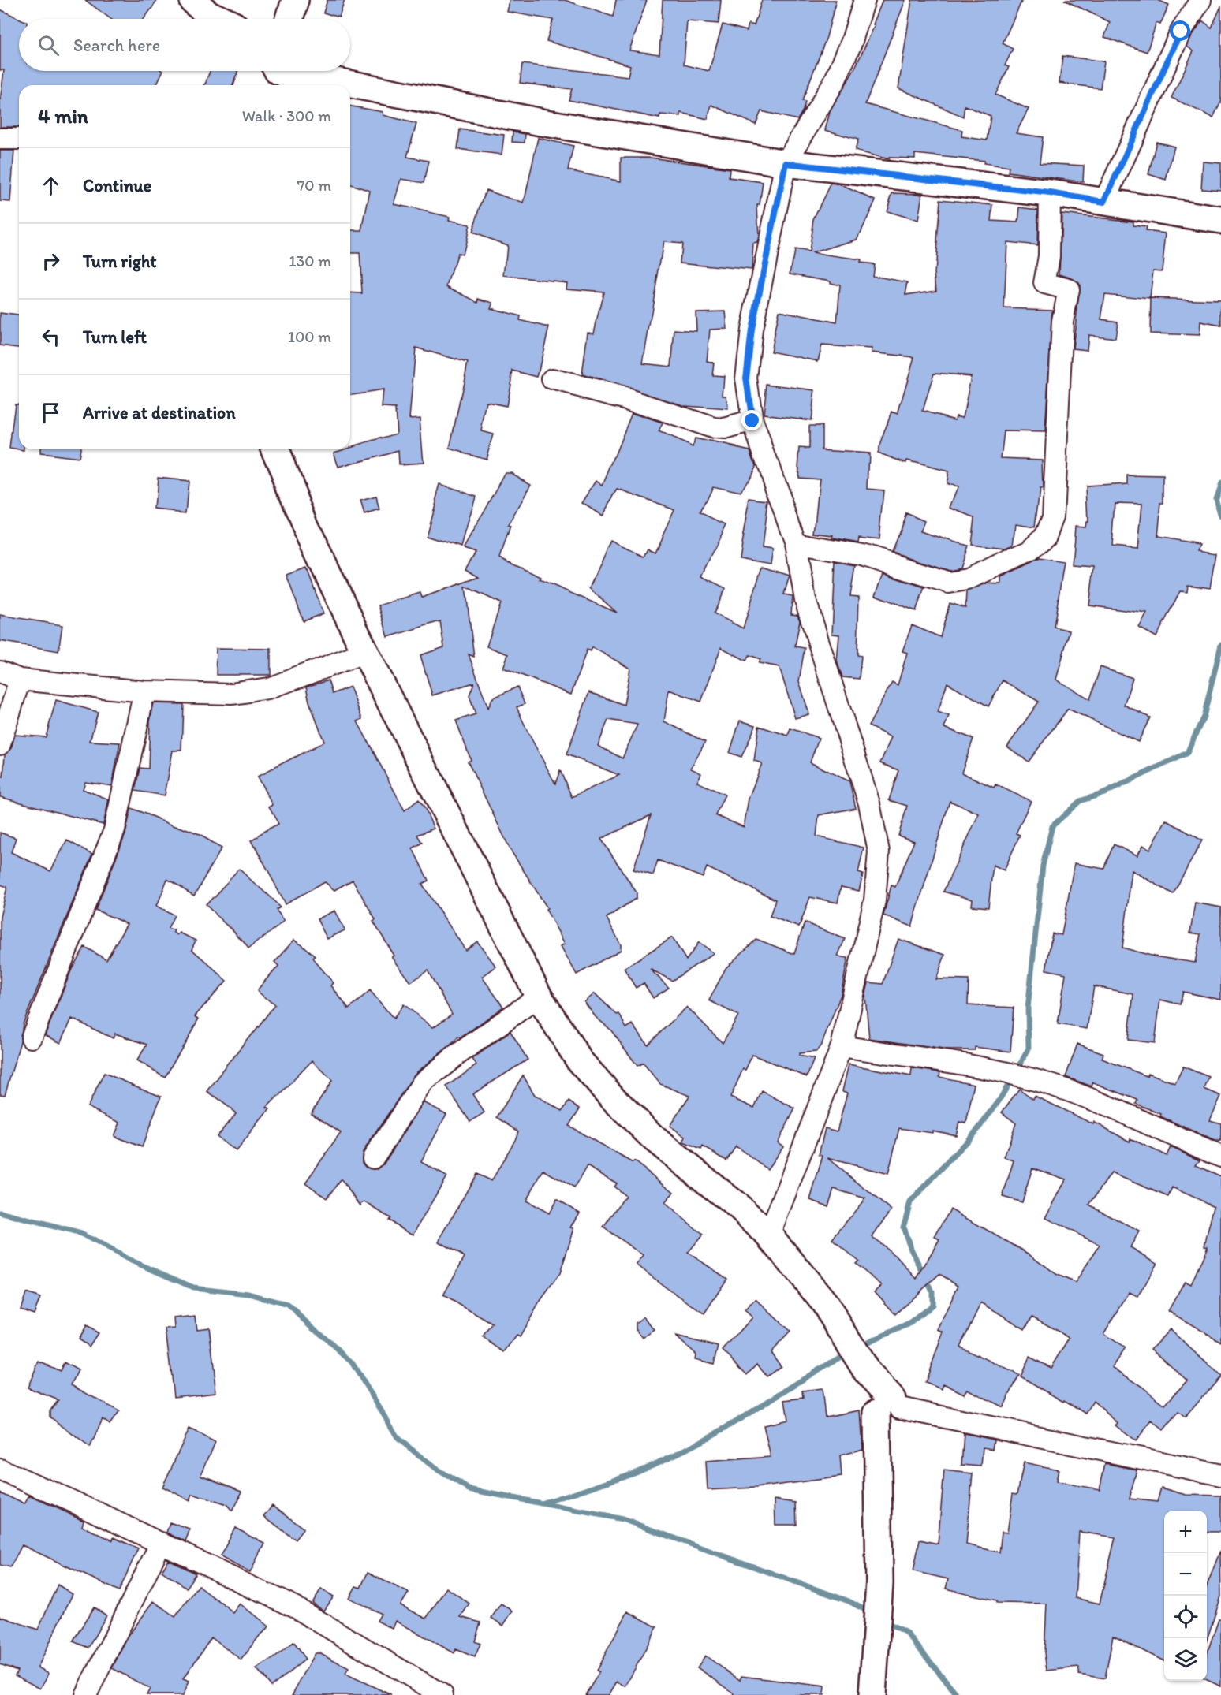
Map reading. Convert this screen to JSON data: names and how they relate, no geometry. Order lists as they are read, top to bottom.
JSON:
{
  "page": {
    "search": "Search here",
    "heading": ["4 min", "Walk · 300 m"],
    "list": [
      ["Continue", "70 m"],
      ["Turn right", "130 m"],
      ["Turn left", "100 m"],
      "Arrive at destination"
    ],
    "map_buttons": ["+", "−"]
  }
}
